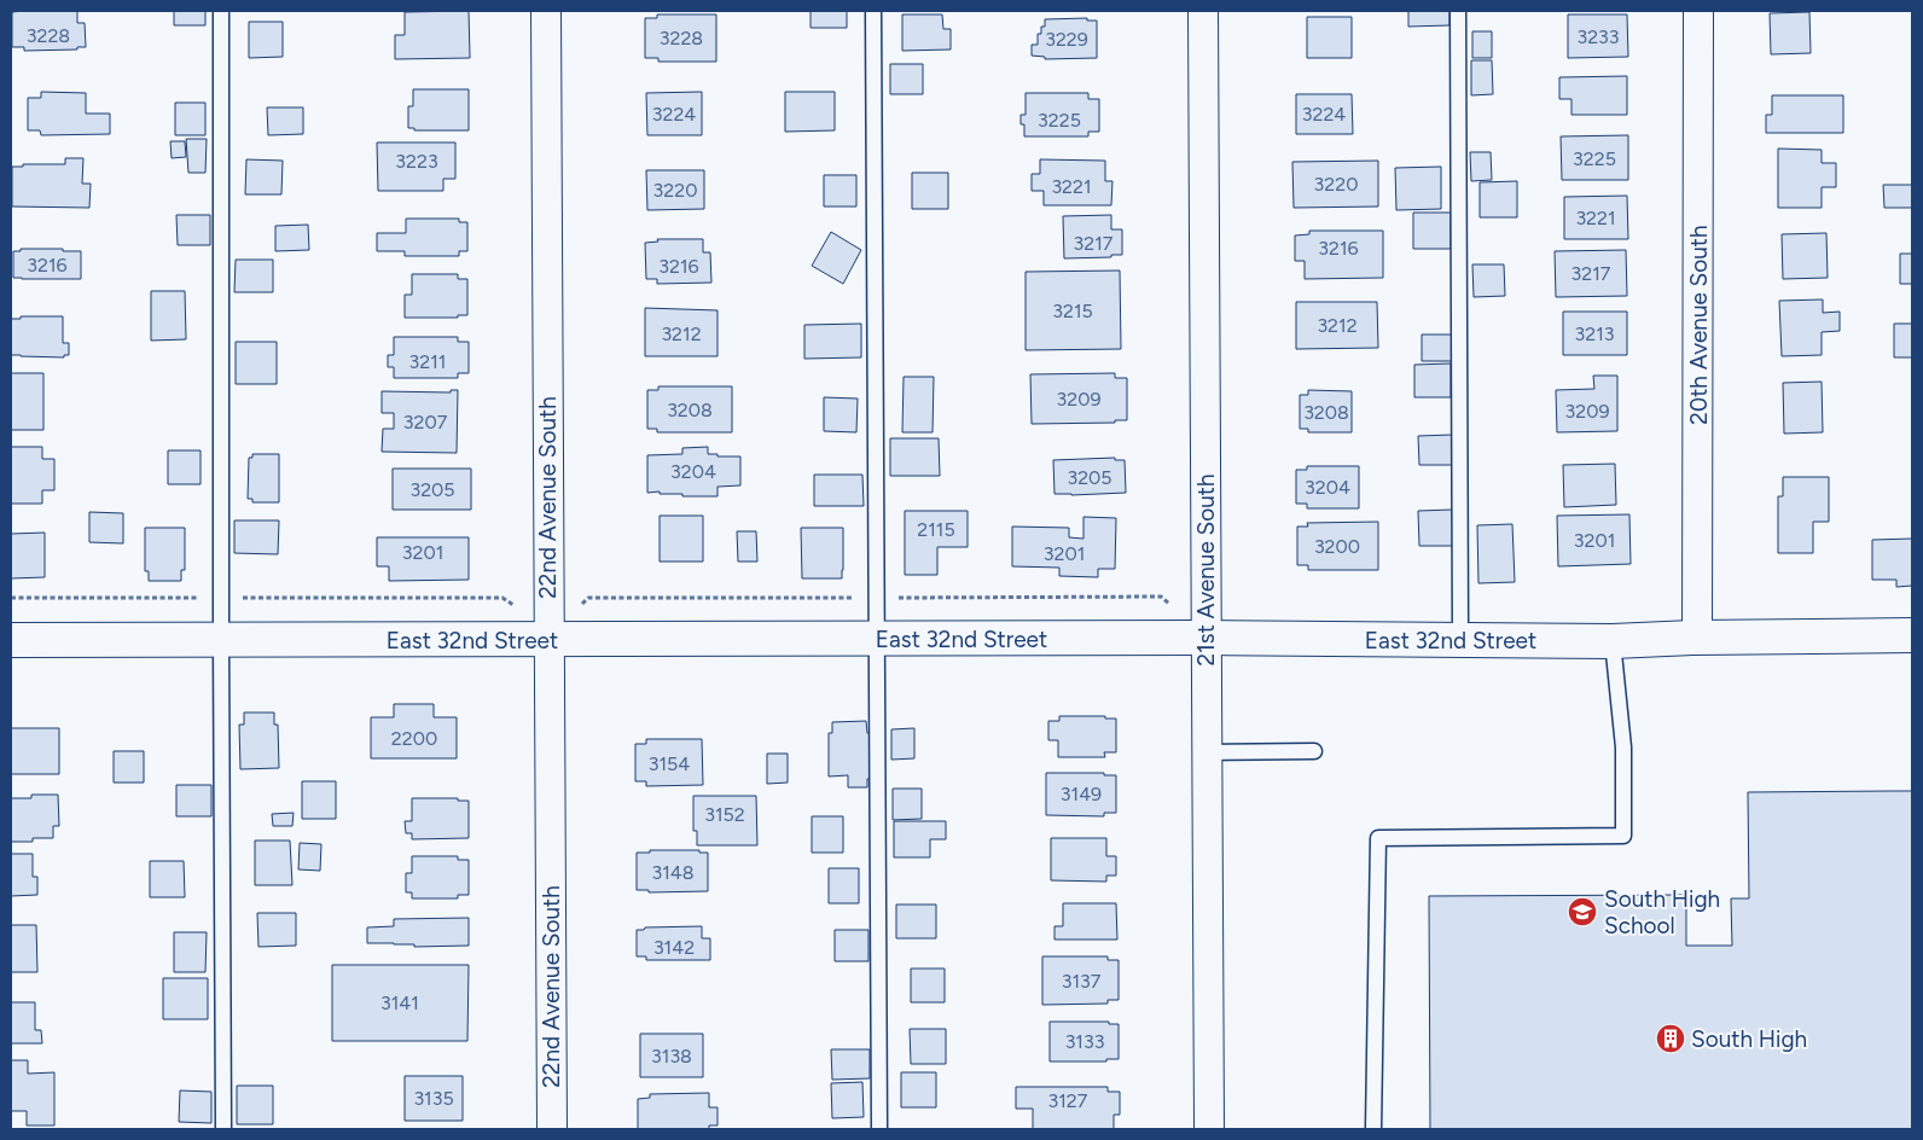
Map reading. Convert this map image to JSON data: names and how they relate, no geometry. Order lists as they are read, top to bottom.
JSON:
{
  "streets": {
    "street": [
      "20th Avenue South",
      "22nd Avenue South",
      "21st Avenue South",
      "East 32nd Street"
    ]
  },
  "crossings": [
    ["20th Avenue South", "East 32nd Street"],
    ["22nd Avenue South", "East 32nd Street"],
    ["21st Avenue South", "East 32nd Street"]
  ],
  "places": {
    "school or university": ["South High School"],
    "building": ["South High"]
  },
  "house_numbers": [
    "3228",
    "3233",
    "3228",
    "3229",
    "3224",
    "3224",
    "3225",
    "3225",
    "3223",
    "3220",
    "3221",
    "3220",
    "3221",
    "3217",
    "3216",
    "3216",
    "3216",
    "3217",
    "3215",
    "3212",
    "3212",
    "3213",
    "3211",
    "3209",
    "3208",
    "3209",
    "3208",
    "3207",
    "3204",
    "3205",
    "3204",
    "3205",
    "2115",
    "3201",
    "3200",
    "3201",
    "3201",
    "2200",
    "3154",
    "3149",
    "3152",
    "3148",
    "3142",
    "3137",
    "3141",
    "3133",
    "3138",
    "3135",
    "3127"
  ]
}
